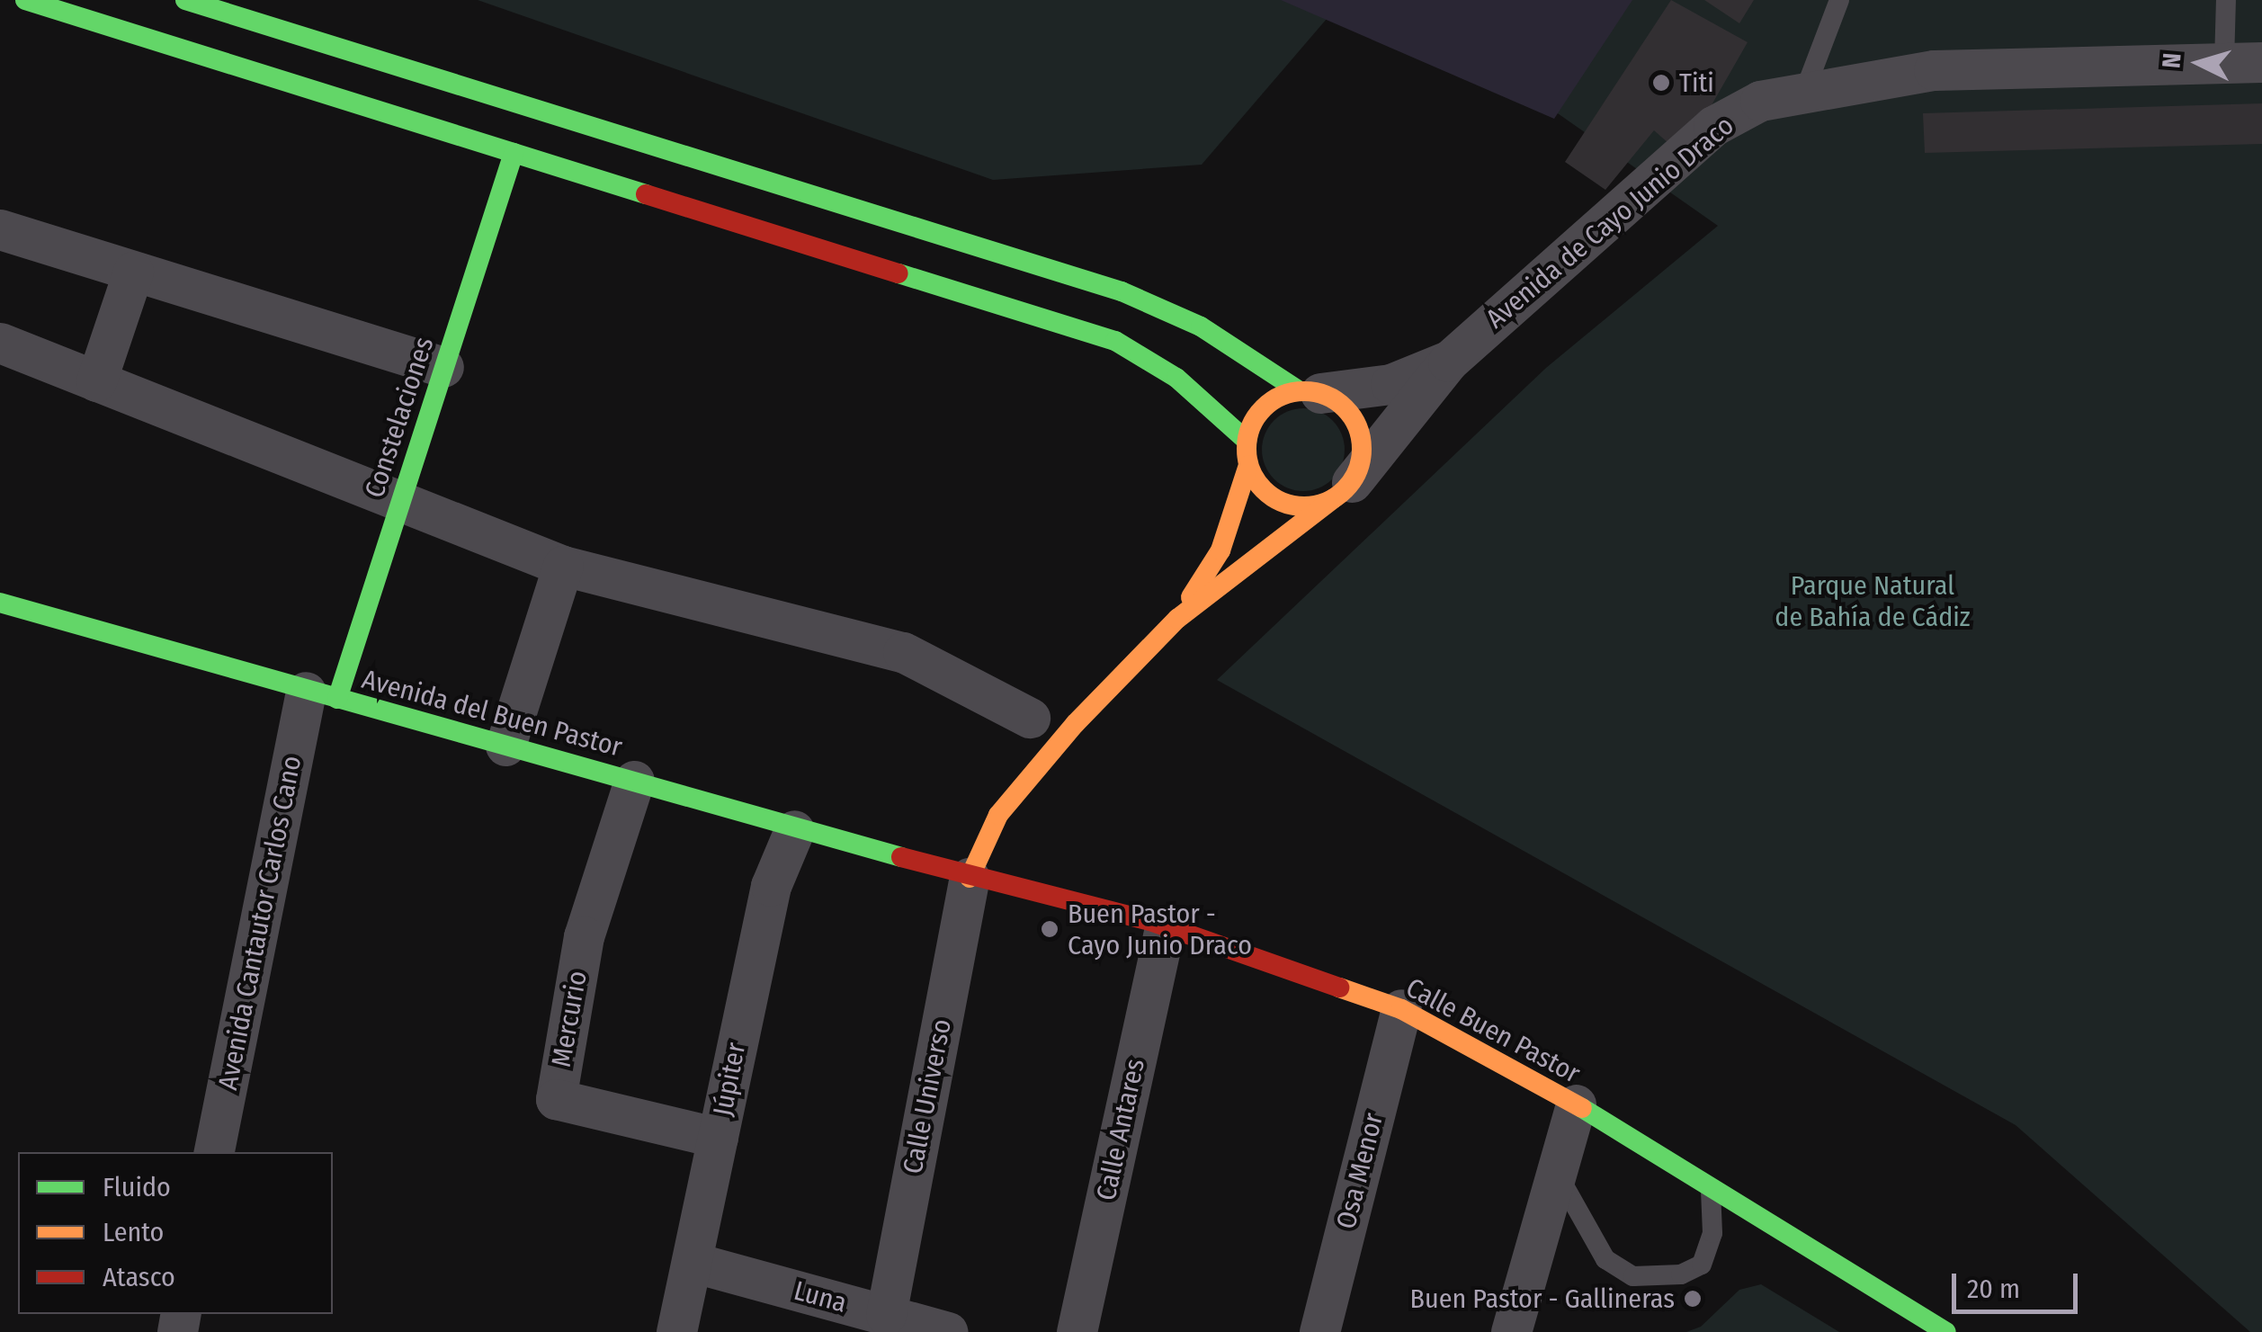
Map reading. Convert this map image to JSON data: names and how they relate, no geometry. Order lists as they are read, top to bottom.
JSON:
{
  "streets": {
    "street": [
      "Avenida de Cayo Junio Draco",
      "Constelaciones",
      "Avenida del Buen Pastor",
      "Avenida Cantautor Carlos Cano",
      "Mercurio",
      "Calle Buen Pastor",
      "Júpiter",
      "Calle Universo",
      "Calle Antares",
      "Osa Menor",
      "Luna"
    ]
  },
  "crossings": [
    ["Avenida de Cayo Junio Draco", "Avenida del Buen Pastor"],
    ["Avenida de Cayo Junio Draco", "Calle Buen Pastor"],
    ["Avenida de Cayo Junio Draco", "Calle Universo"],
    ["Constelaciones", "Avenida del Buen Pastor"],
    ["Constelaciones", "Avenida Cantautor Carlos Cano"],
    ["Avenida del Buen Pastor", "Avenida Cantautor Carlos Cano"],
    ["Avenida del Buen Pastor", "Mercurio"],
    ["Avenida del Buen Pastor", "Calle Buen Pastor"],
    ["Avenida del Buen Pastor", "Júpiter"],
    ["Avenida del Buen Pastor", "Calle Universo"],
    ["Mercurio", "Júpiter"],
    ["Calle Buen Pastor", "Calle Universo"],
    ["Calle Buen Pastor", "Calle Antares"],
    ["Calle Buen Pastor", "Osa Menor"],
    ["Júpiter", "Luna"],
    ["Calle Universo", "Luna"]
  ],
  "parks": ["Parque Natural de Bahía de Cádiz"],
  "places": ["Titi", "Buen Pastor - Cayo Junio Draco", "Buen Pastor - Gallineras"],
  "legend": ["Fluido", "Lento", "Atasco"],
  "scale_bar": "20 m",
  "north": "left"
}
